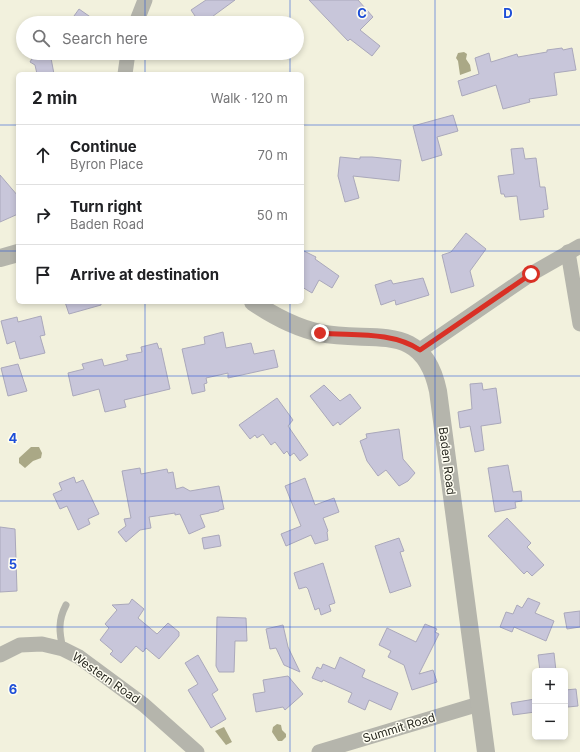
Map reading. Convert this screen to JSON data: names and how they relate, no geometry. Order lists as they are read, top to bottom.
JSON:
{
  "streets": {
    "street": ["Baden Road", "Western Road", "Summit Road"]
  },
  "crossings": [
    ["Baden Road", "Summit Road"]
  ],
  "page": {
    "search": "Search here",
    "heading": ["2 min", "Walk · 120 m"],
    "list": [
      ["Continue", "Byron Place", "70 m"],
      ["Turn right", "Baden Road", "50 m"],
      "Arrive at destination"
    ],
    "map_buttons": ["+", "−"]
  },
  "grid": {
    "columns": ["C", "D"],
    "rows": ["4", "5", "6"]
  }
}
